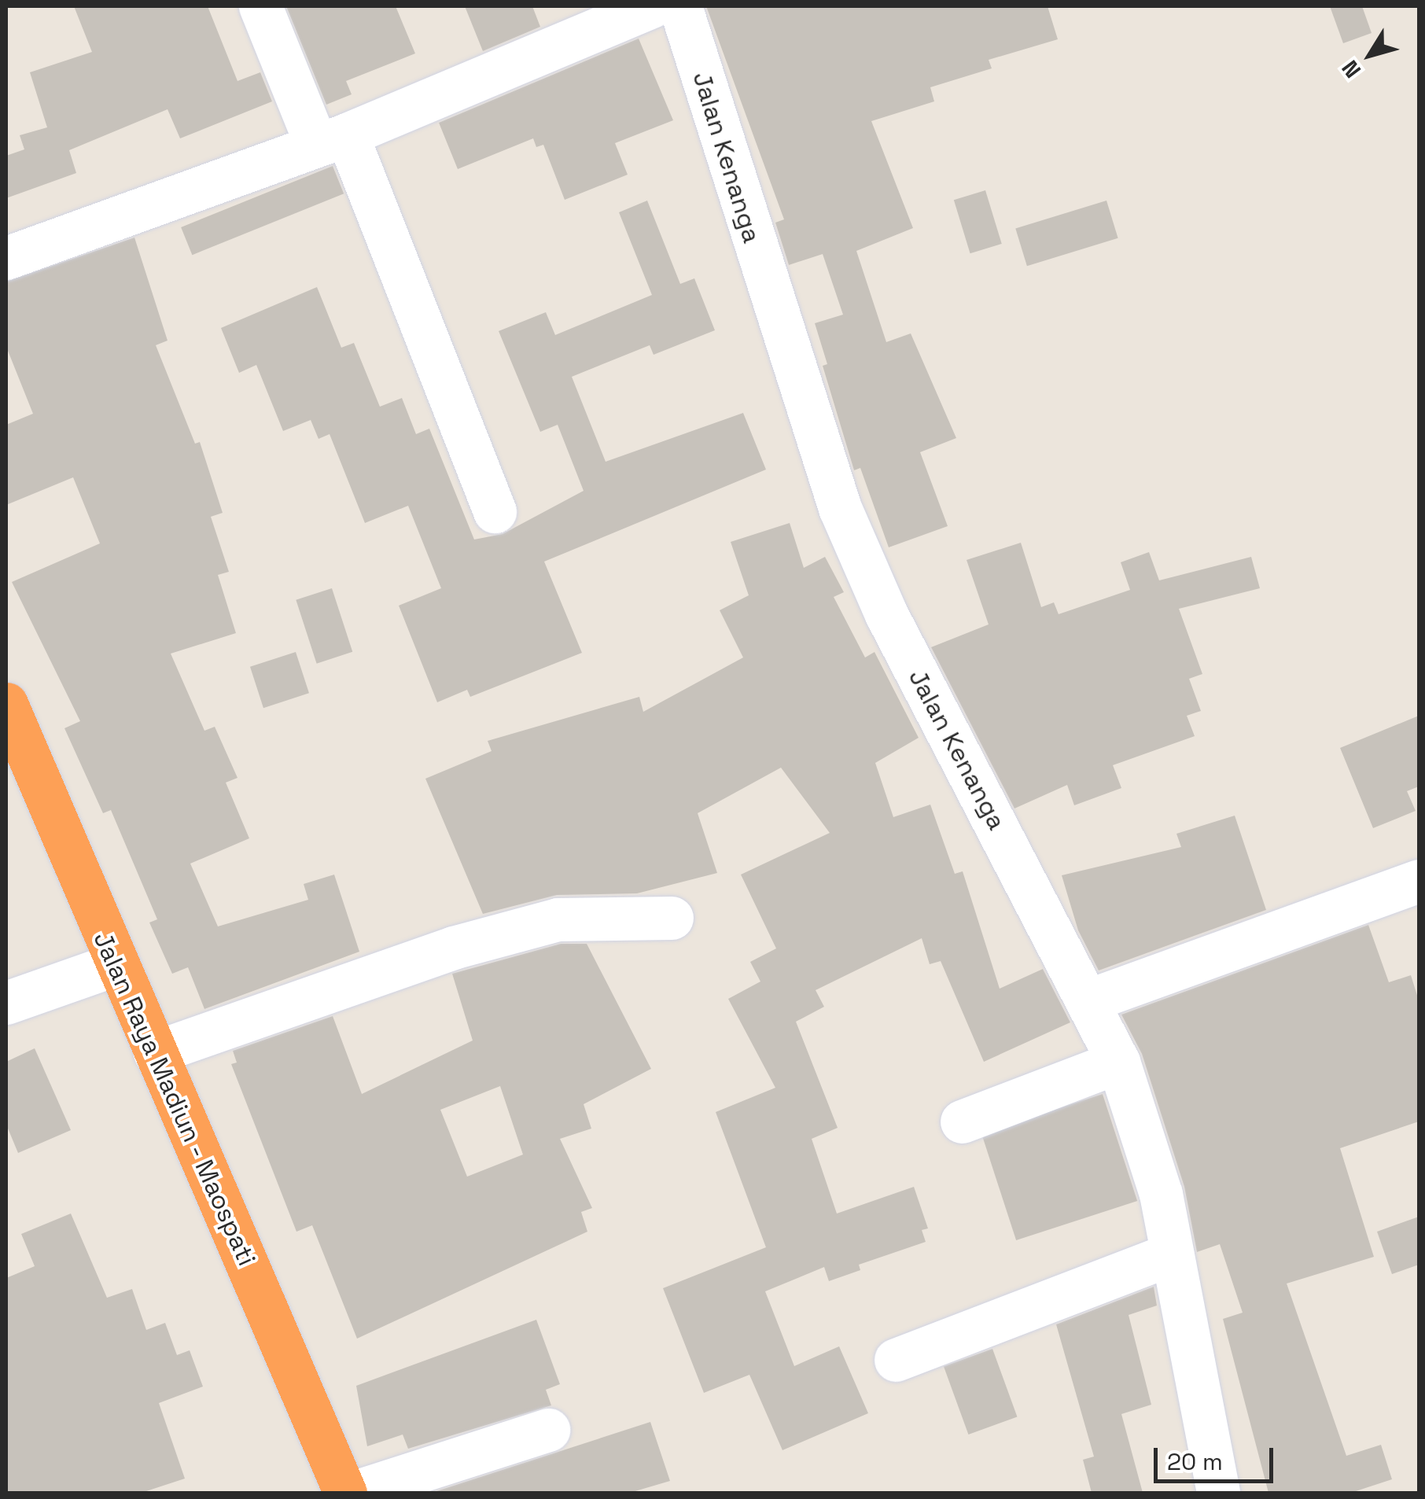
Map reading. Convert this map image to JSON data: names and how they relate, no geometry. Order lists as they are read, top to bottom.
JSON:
{
  "streets": {
    "highway": ["Jalan Raya Madiun - Maospati"],
    "street": ["Jalan Kenanga"]
  },
  "scale_bar": "20 m",
  "north": "bottom left"
}
